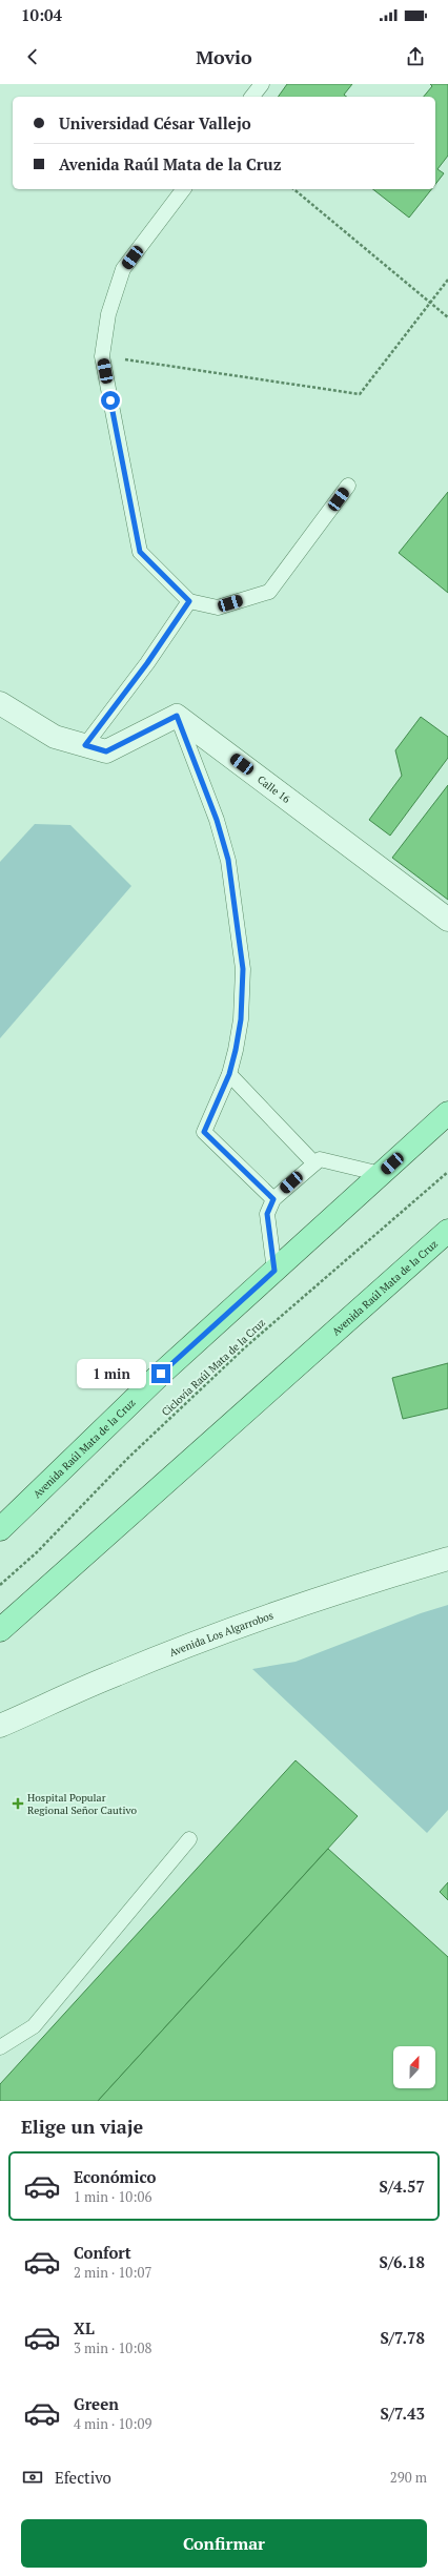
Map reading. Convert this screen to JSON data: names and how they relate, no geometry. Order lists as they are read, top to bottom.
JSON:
{
  "streets": {
    "main road": ["Avenida Raúl Mata de la Cruz"],
    "street": ["Calle 16", "Avenida Los Algarrobos"],
    "path": ["Ciclovía Raúl Mata de la Cruz"]
  },
  "places": {
    "health": ["Hospital Popular Regional Señor Cautivo"]
  },
  "north": "top",
  "page": {
    "status": "10:04",
    "header": "Movio",
    "banner": ["Universidad César Vallejo", "Avenida Raúl Mata de la Cruz"],
    "bubble": "1 min",
    "heading": "Elige un viaje",
    "list": [
      {
        "name": "Económico",
        "note": "1 min · 10:06",
        "value": "S/4.57"
      },
      {
        "name": "Confort",
        "note": "2 min · 10:07",
        "value": "S/6.18"
      },
      {
        "name": "XL",
        "note": "3 min · 10:08",
        "value": "S/7.78"
      },
      {
        "name": "Green",
        "note": "4 min · 10:09",
        "value": "S/7.43"
      }
    ],
    "pay": ["Efectivo", "290 m"],
    "buttons": "Confirmar"
  }
}
